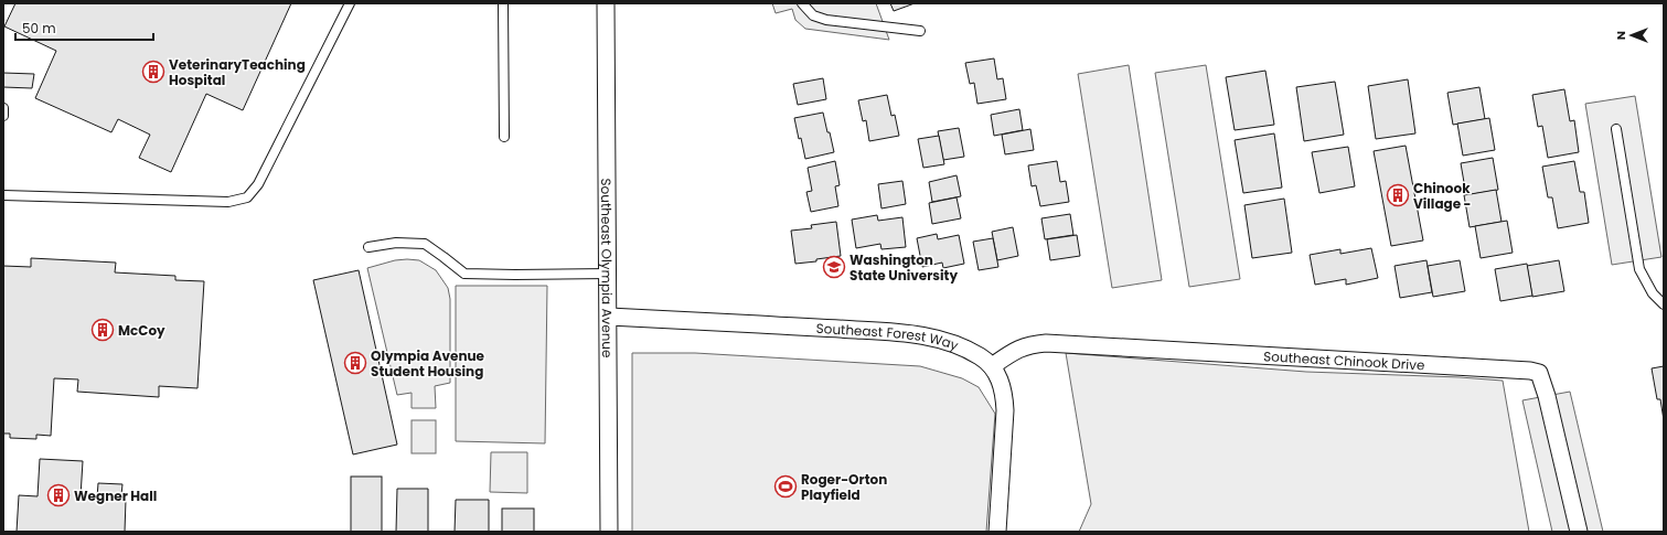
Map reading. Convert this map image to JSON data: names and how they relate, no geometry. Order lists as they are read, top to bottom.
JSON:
{
  "streets": {
    "street": ["Southeast Olympia Avenue", "Southeast Forest Way", "Southeast Chinook Drive"]
  },
  "crossings": [
    ["Southeast Olympia Avenue", "Southeast Forest Way"],
    ["Southeast Forest Way", "Southeast Chinook Drive"]
  ],
  "places": {
    "building": [
      "VeterinaryTeaching Hospital",
      "Chinook Village -",
      "McCoy",
      "Olympia Avenue Student Housing",
      "Wegner Hall"
    ],
    "school or university": ["Washington State University"],
    "sports": ["Roger-Orton Playfield"]
  },
  "scale_bar": "50 m",
  "north": "left"
}
